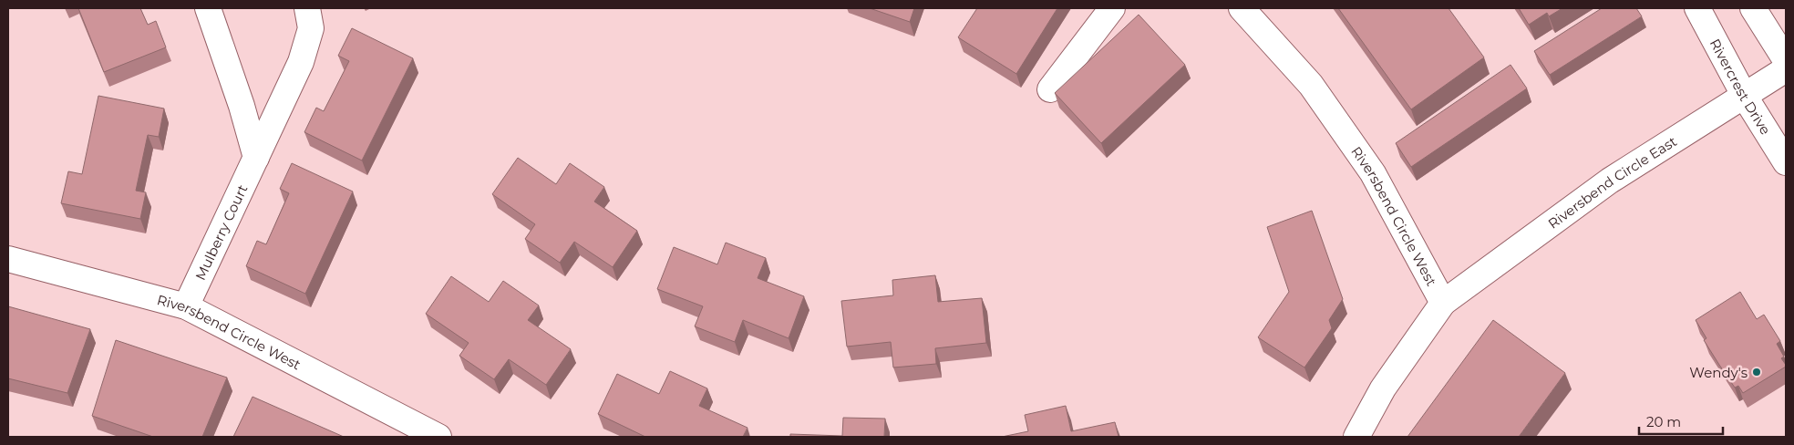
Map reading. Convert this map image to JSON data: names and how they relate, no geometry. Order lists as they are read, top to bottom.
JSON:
{
  "streets": {
    "street": [
      "Rivercrest Drive",
      "Riversbend Circle East",
      "Riversbend Circle West",
      "Mulberry Court"
    ]
  },
  "crossings": [
    ["Rivercrest Drive", "Riversbend Circle East"],
    ["Riversbend Circle East", "Riversbend Circle West"],
    ["Riversbend Circle West", "Mulberry Court"]
  ],
  "places": ["Wendy's"],
  "scale_bar": "20 m"
}
